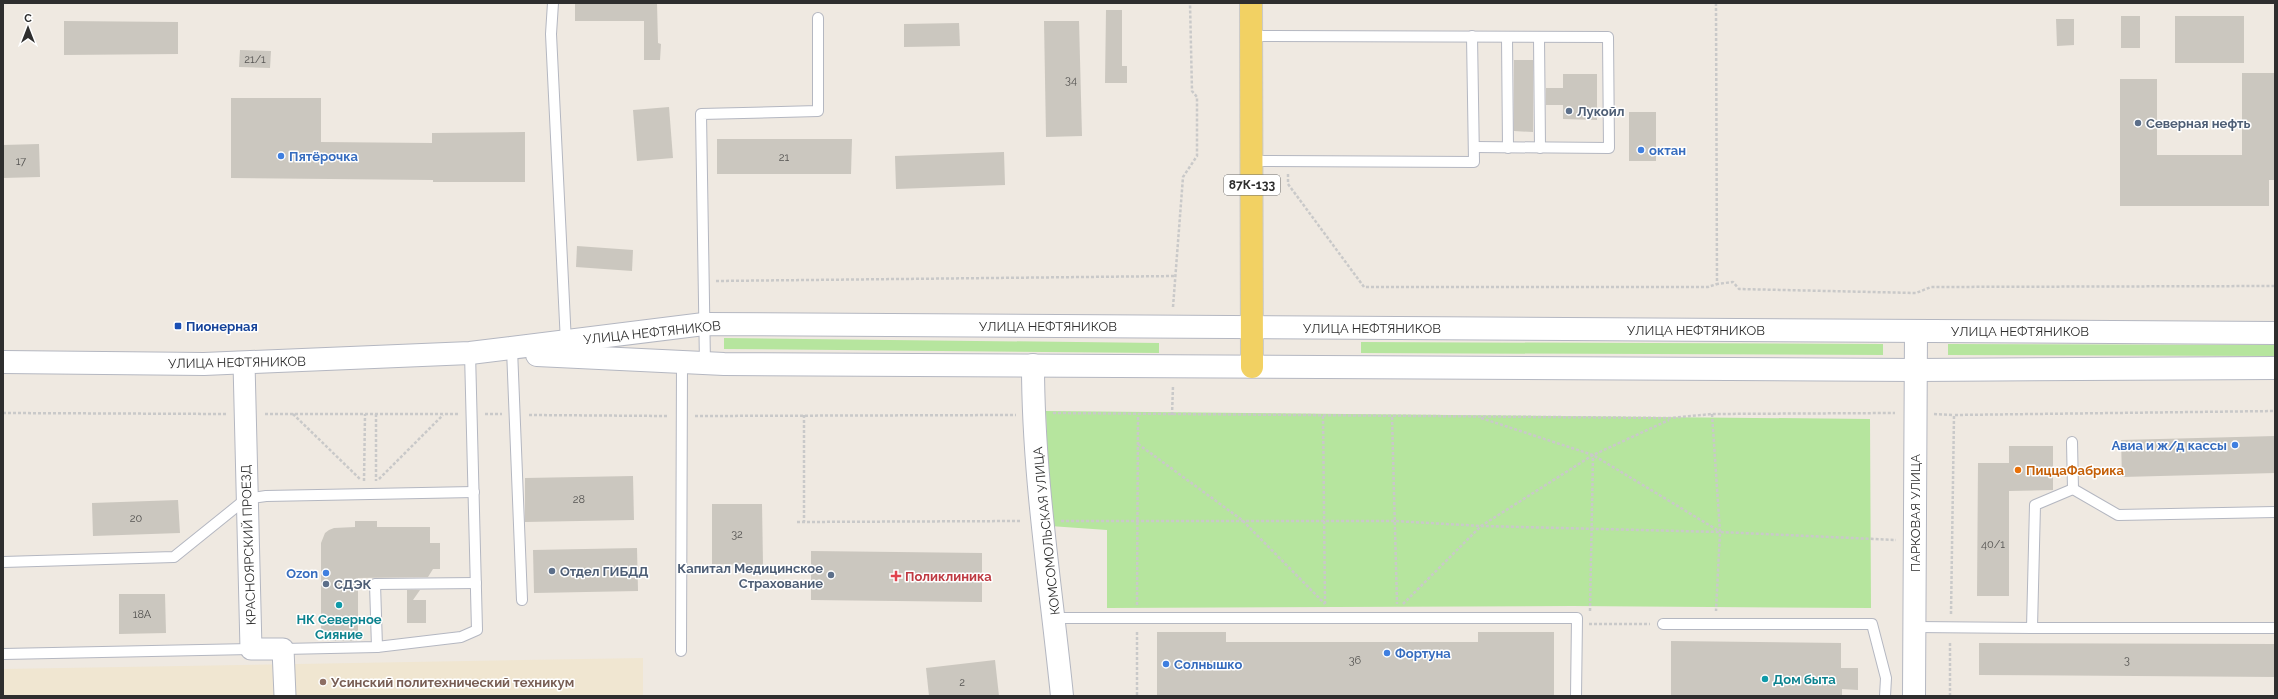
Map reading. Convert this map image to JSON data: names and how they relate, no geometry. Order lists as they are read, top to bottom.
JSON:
{
  "streets": {
    "main road": [
      "87К-133",
      "УЛИЦА НЕФТЯНИКОВ",
      "ПАРКОВАЯ УЛИЦА",
      "КОМСОМОЛЬСКАЯ УЛИЦА"
    ],
    "street": ["КРАСНОЯРСКИЙ ПРОЕЗД"]
  },
  "crossings": [
    ["87К-133", "УЛИЦА НЕФТЯНИКОВ"],
    ["УЛИЦА НЕФТЯНИКОВ", "ПАРКОВАЯ УЛИЦА"],
    ["УЛИЦА НЕФТЯНИКОВ", "КОМСОМОЛЬСКАЯ УЛИЦА"],
    ["УЛИЦА НЕФТЯНИКОВ", "КРАСНОЯРСКИЙ ПРОЕЗД"]
  ],
  "places": {
    "other": [
      "Лукойл",
      "Северная нефть",
      "октан",
      "Пятёрочка",
      "Авиа и ж/д кассы",
      "ПиццаФабрика",
      "Отдел ГИБДД",
      "Ozon",
      "Капитал Медицинское Страхование",
      "СДЭК",
      "НК Северное Сияние",
      "Фортуна",
      "Солнышко",
      "Дом быта",
      "Усинский политехнический техникум"
    ],
    "transit": ["Пионерная"],
    "health": ["Поликлиника"]
  },
  "house_numbers": [
    "21/1",
    "34",
    "21",
    "17",
    "28",
    "20",
    "32",
    "40/1",
    "18А",
    "36",
    "3",
    "2"
  ],
  "north": "top"
}
